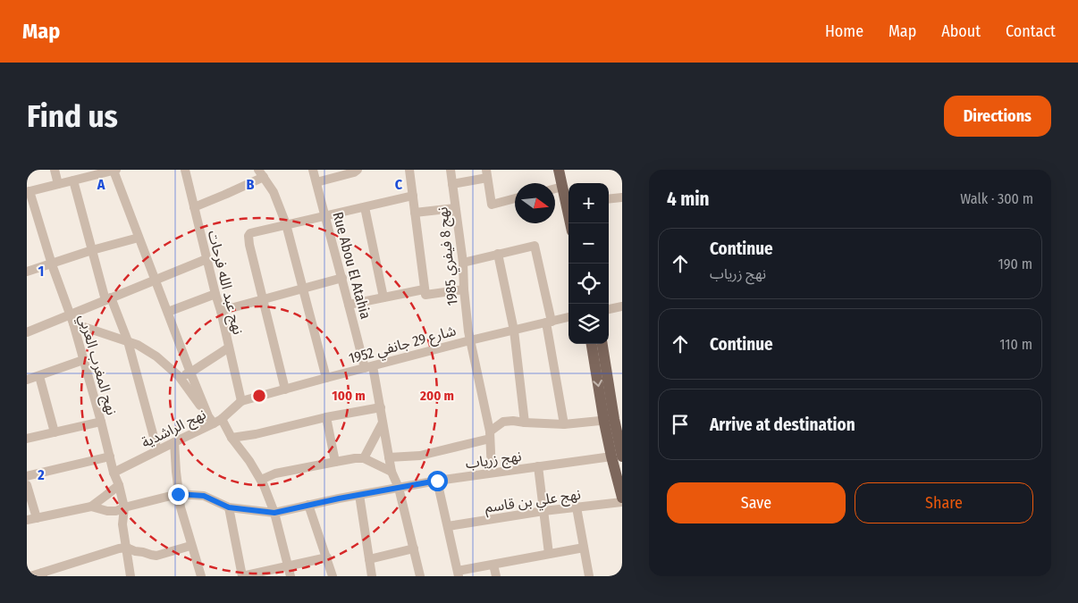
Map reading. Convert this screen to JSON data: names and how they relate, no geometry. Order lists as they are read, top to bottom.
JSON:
{
  "streets": {
    "street": [
      "نهج 8 فيفري 1985",
      "Rue Abou El Atahia",
      "نهج عبد الله فرحات",
      "شارع 29 جانفي 1952",
      "نهج المغرب العربي",
      "نهج الراشدية",
      "نهج زرياب",
      "نهج علي بن قاسم"
    ]
  },
  "crossings": [
    ["نهج 8 فيفري 1985", "شارع 29 جانفي 1952"],
    ["نهج 8 فيفري 1985", "نهج زرياب"],
    ["Rue Abou El Atahia", "شارع 29 جانفي 1952"],
    ["Rue Abou El Atahia", "نهج زرياب"],
    ["نهج عبد الله فرحات", "شارع 29 جانفي 1952"],
    ["نهج عبد الله فرحات", "نهج الراشدية"],
    ["شارع 29 جانفي 1952", "نهج الراشدية"],
    ["نهج المغرب العربي", "نهج الراشدية"]
  ],
  "north": "right",
  "page": {
    "header": "Map",
    "nav": [
      "Home",
      "Map",
      "About",
      "Contact"
    ],
    "buttons": [
      "Directions",
      ["Save", "Share"]
    ],
    "title": "Find us",
    "heading": ["4 min", "Walk · 300 m"],
    "map_buttons": ["+", "−"],
    "list": [
      ["Continue", "نهج زرياب", "190 m"],
      ["Continue", "110 m"],
      "Arrive at destination"
    ]
  },
  "grid": {
    "columns": ["A", "B", "C"],
    "rows": ["1", "2"]
  },
  "rings": ["100 m", "200 m"]
}
